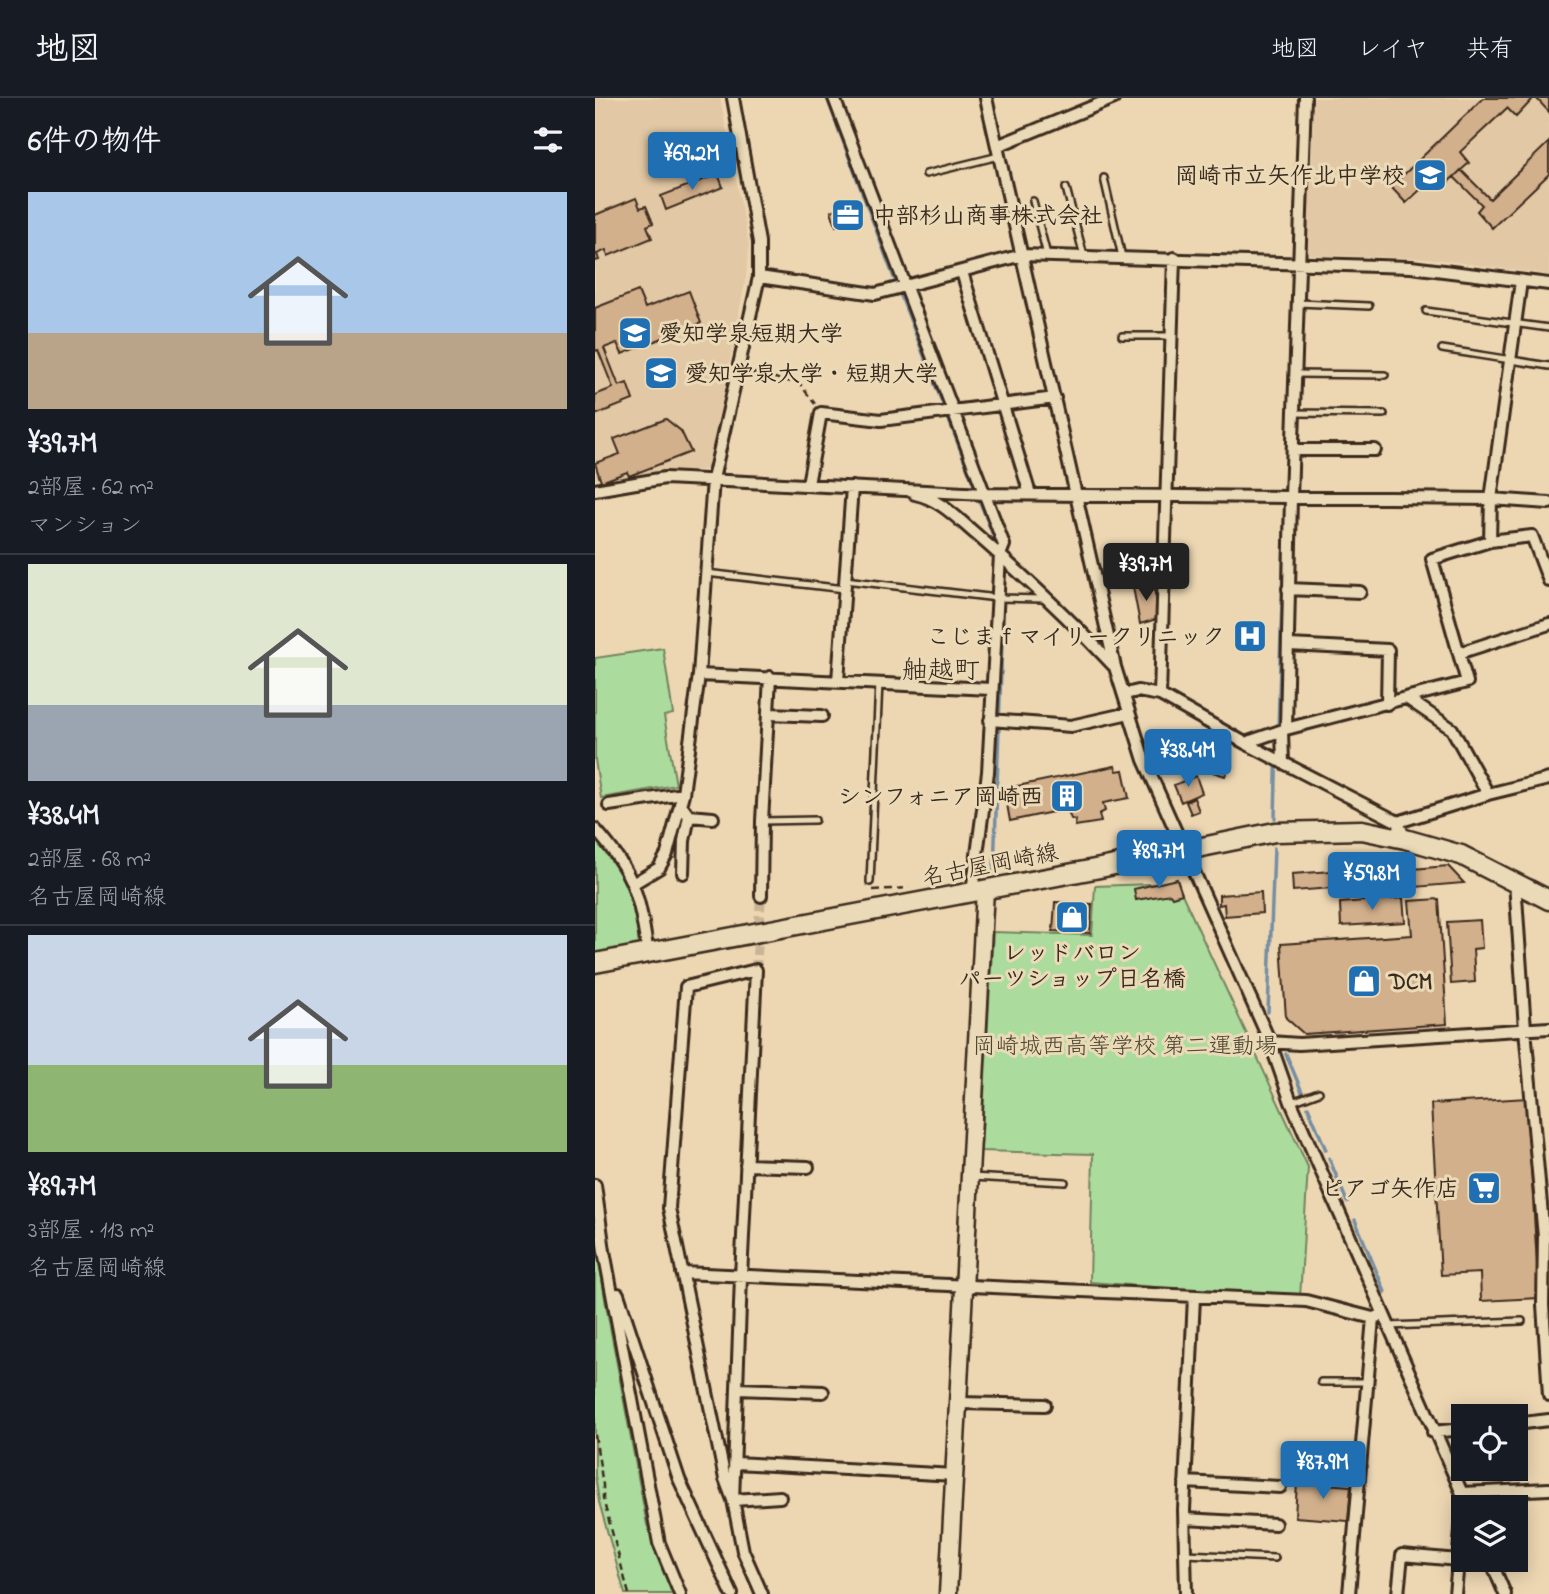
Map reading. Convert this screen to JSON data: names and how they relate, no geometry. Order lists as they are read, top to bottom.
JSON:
{
  "streets": {
    "main road": ["名古屋岡崎線"]
  },
  "districts": ["舳越町"],
  "parks": ["岡崎城西高等学校 第二運動場"],
  "places": {
    "school or university": ["岡崎市立矢作北中学校", "愛知学泉短期大学", "愛知学泉大学・短期大学"],
    "office": ["中部杉山商事株式会社"],
    "hospital": ["こじまｆマイリークリニック"],
    "building": ["シンフォニア岡崎西"],
    "shop": ["レッドバロン パーツショップ日名橋", "DCM"],
    "supermarket": ["ピアゴ矢作店"]
  },
  "page": {
    "header": "地図",
    "nav": ["地図", "レイヤ", "共有"],
    "heading": "6件の物件",
    "price": [
      "¥69.2M",
      "¥39.7M",
      "¥38.4M",
      "¥89.7M",
      "¥59.8M",
      "¥87.9M"
    ],
    "list": [
      {
        "name": "¥39.7M",
        "note": "2部屋 · 62 m² · マンション"
      },
      {
        "name": "¥38.4M",
        "note": "2部屋 · 68 m² · 名古屋岡崎線"
      },
      {
        "name": "¥89.7M",
        "note": "3部屋 · 113 m² · 名古屋岡崎線"
      }
    ]
  }
}
